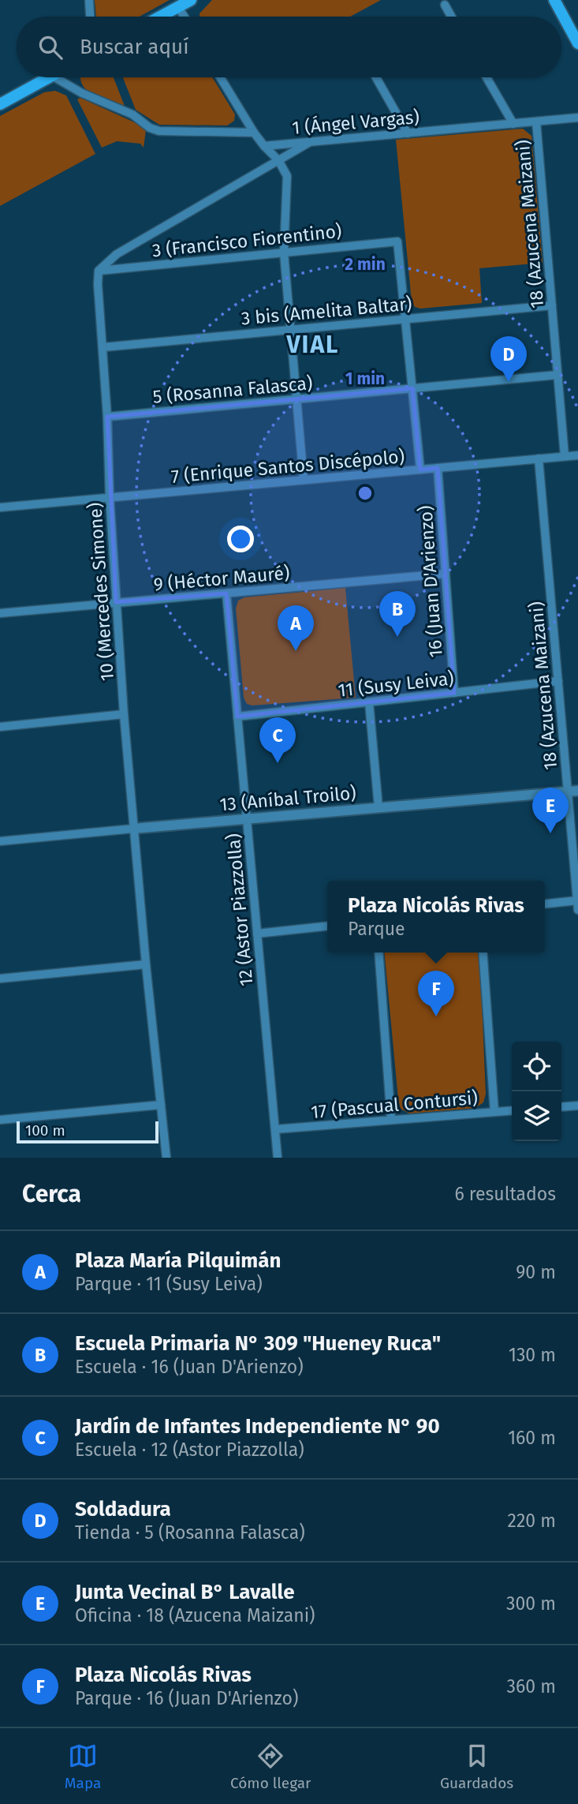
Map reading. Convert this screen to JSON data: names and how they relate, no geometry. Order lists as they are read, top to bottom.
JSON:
{
  "streets": {
    "street": [
      "1 (Ángel Vargas)",
      "18 (Azucena Maizani)",
      "3 (Francisco Fiorentino)",
      "3 bis (Amelita Baltar)",
      "5 (Rosanna Falasca)",
      "7 (Enrique Santos Discépolo)",
      "9 (Héctor Mauré)",
      "16 (Juan D'Arienzo)",
      "10 (Mercedes Simone)",
      "11 (Susy Leiva)",
      "13 (Aníbal Troilo)",
      "12 (Astor Piazzolla)",
      "17 (Pascual Contursi)"
    ]
  },
  "crossings": [
    ["1 (Ángel Vargas)", "18 (Azucena Maizani)"],
    ["18 (Azucena Maizani)", "3 bis (Amelita Baltar)"],
    ["18 (Azucena Maizani)", "5 (Rosanna Falasca)"],
    ["18 (Azucena Maizani)", "7 (Enrique Santos Discépolo)"],
    ["18 (Azucena Maizani)", "11 (Susy Leiva)"],
    ["18 (Azucena Maizani)", "13 (Aníbal Troilo)"],
    ["3 (Francisco Fiorentino)", "3 bis (Amelita Baltar)"],
    ["3 (Francisco Fiorentino)", "10 (Mercedes Simone)"],
    ["3 bis (Amelita Baltar)", "10 (Mercedes Simone)"],
    ["5 (Rosanna Falasca)", "10 (Mercedes Simone)"],
    ["7 (Enrique Santos Discépolo)", "16 (Juan D'Arienzo)"],
    ["7 (Enrique Santos Discépolo)", "10 (Mercedes Simone)"],
    ["9 (Héctor Mauré)", "16 (Juan D'Arienzo)"],
    ["9 (Héctor Mauré)", "10 (Mercedes Simone)"],
    ["9 (Héctor Mauré)", "12 (Astor Piazzolla)"],
    ["16 (Juan D'Arienzo)", "11 (Susy Leiva)"],
    ["10 (Mercedes Simone)", "13 (Aníbal Troilo)"],
    ["11 (Susy Leiva)", "12 (Astor Piazzolla)"],
    ["13 (Aníbal Troilo)", "12 (Astor Piazzolla)"],
    ["12 (Astor Piazzolla)", "17 (Pascual Contursi)"]
  ],
  "districts": ["VIAL"],
  "scale_bar": "100 m",
  "page": {
    "search": "Buscar aquí",
    "pins": [
      "D",
      "B",
      "A",
      "C",
      "E",
      "F"
    ],
    "popup": ["Plaza Nicolás Rivas", "Parque"],
    "scale": "100 m",
    "heading": ["Cerca", "6 resultados"],
    "list": [
      {
        "mark": "A",
        "name": "Plaza María Pilquimán",
        "note": "Parque · 11 (Susy Leiva)",
        "value": "90 m"
      },
      {
        "mark": "B",
        "name": "Escuela Primaria N° 309 \"Hueney Ruca\"",
        "note": "Escuela · 16 (Juan D'Arienzo)",
        "value": "130 m"
      },
      {
        "mark": "C",
        "name": "Jardín de Infantes Independiente N° 90",
        "note": "Escuela · 12 (Astor Piazzolla)",
        "value": "160 m"
      },
      {
        "mark": "D",
        "name": "Soldadura",
        "note": "Tienda · 5 (Rosanna Falasca)",
        "value": "220 m"
      },
      {
        "mark": "E",
        "name": "Junta Vecinal B° Lavalle",
        "note": "Oficina · 18 (Azucena Maizani)",
        "value": "300 m"
      },
      {
        "mark": "F",
        "name": "Plaza Nicolás Rivas",
        "note": "Parque · 16 (Juan D'Arienzo)",
        "value": "360 m"
      }
    ],
    "nav": ["Mapa", "Cómo llegar", "Guardados"]
  },
  "rings": ["2 min", "1 min"]
}
